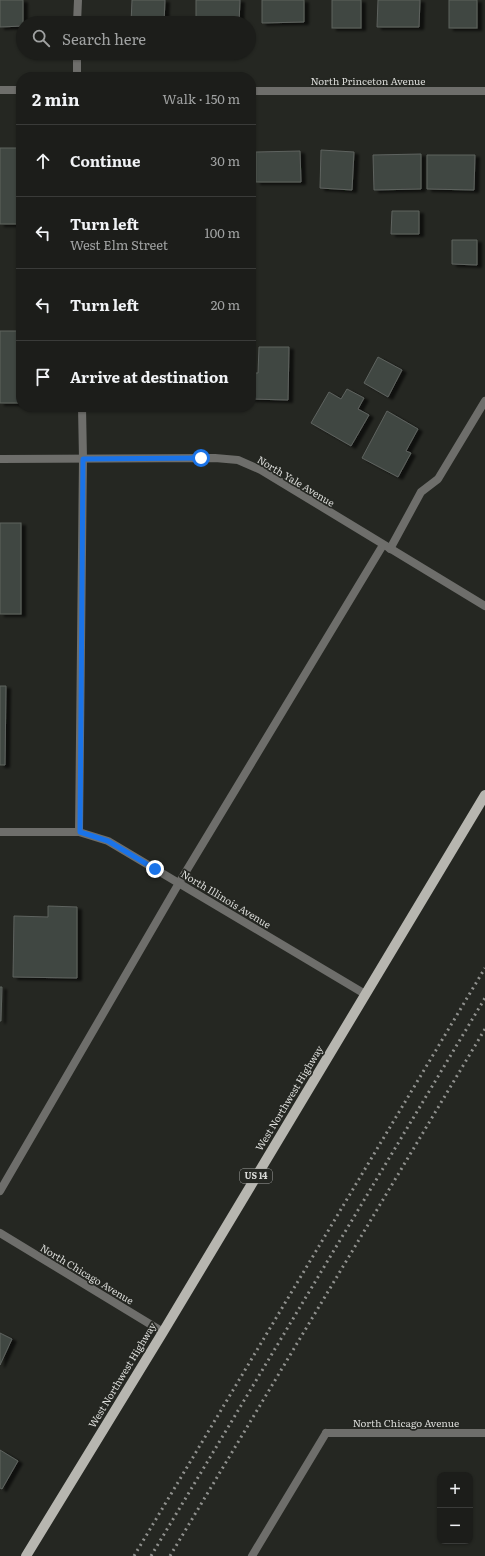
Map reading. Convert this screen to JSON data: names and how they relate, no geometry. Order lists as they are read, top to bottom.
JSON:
{
  "streets": {
    "main road": ["West Northwest Highway", "US 14"],
    "street": [
      "North Princeton Avenue",
      "North Yale Avenue",
      "North Illinois Avenue",
      "North Chicago Avenue"
    ]
  },
  "crossings": [
    ["North Illinois Avenue", "West Northwest Highway"],
    ["West Northwest Highway", "North Chicago Avenue"]
  ],
  "page": {
    "search": "Search here",
    "heading": ["2 min", "Walk · 150 m"],
    "list": [
      ["Continue", "30 m"],
      ["Turn left", "West Elm Street", "100 m"],
      ["Turn left", "20 m"],
      "Arrive at destination"
    ],
    "map_buttons": ["+", "−"]
  }
}
